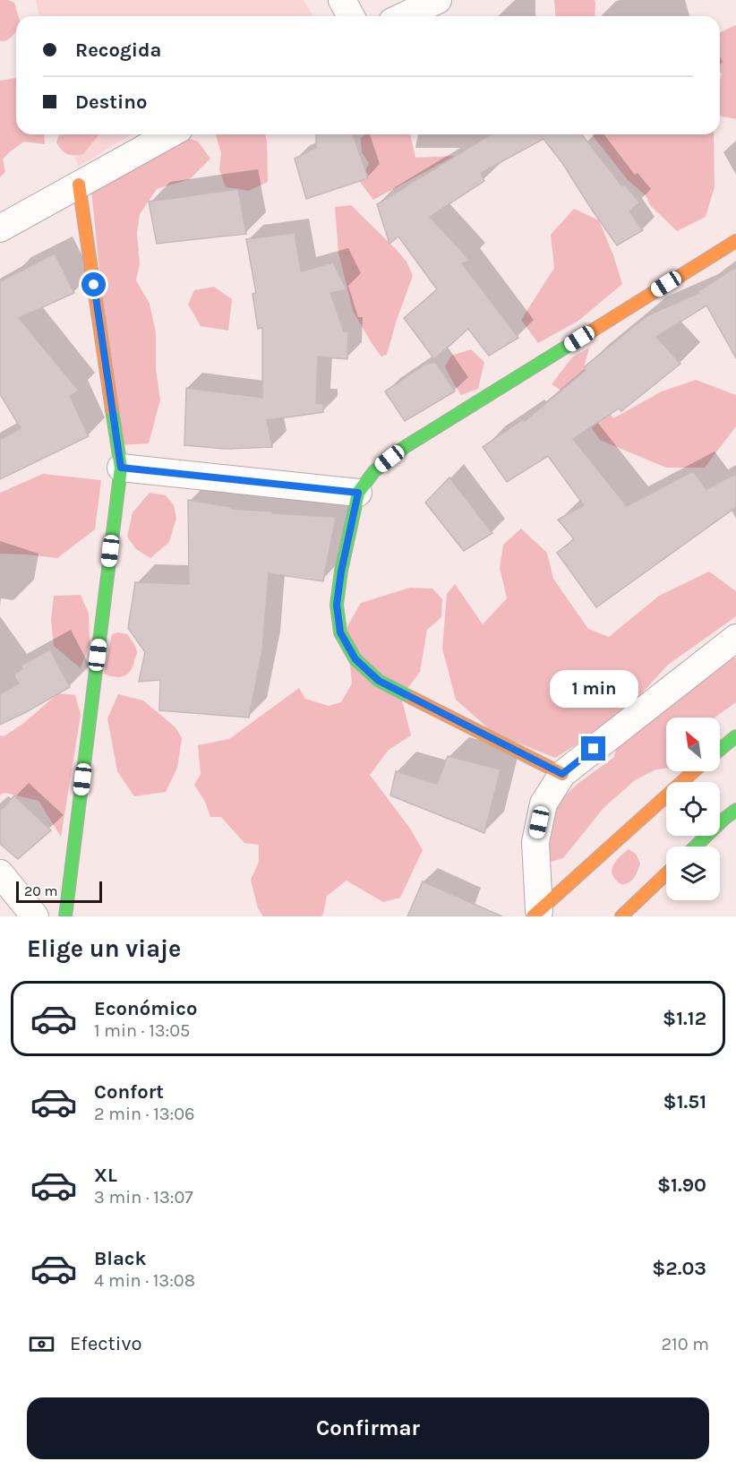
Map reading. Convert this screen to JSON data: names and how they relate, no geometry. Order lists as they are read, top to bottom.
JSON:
{
  "scale_bar": "20 m",
  "north": "top left",
  "page": {
    "banner": ["Recogida", "Destino"],
    "bubble": "1 min",
    "scale": "20 m",
    "heading": "Elige un viaje",
    "list": [
      {
        "name": "Económico",
        "note": "1 min · 13:05",
        "value": "$1.12"
      },
      {
        "name": "Confort",
        "note": "2 min · 13:06",
        "value": "$1.51"
      },
      {
        "name": "XL",
        "note": "3 min · 13:07",
        "value": "$1.90"
      },
      {
        "name": "Black",
        "note": "4 min · 13:08",
        "value": "$2.03"
      }
    ],
    "pay": ["Efectivo", "210 m"],
    "buttons": "Confirmar"
  }
}
